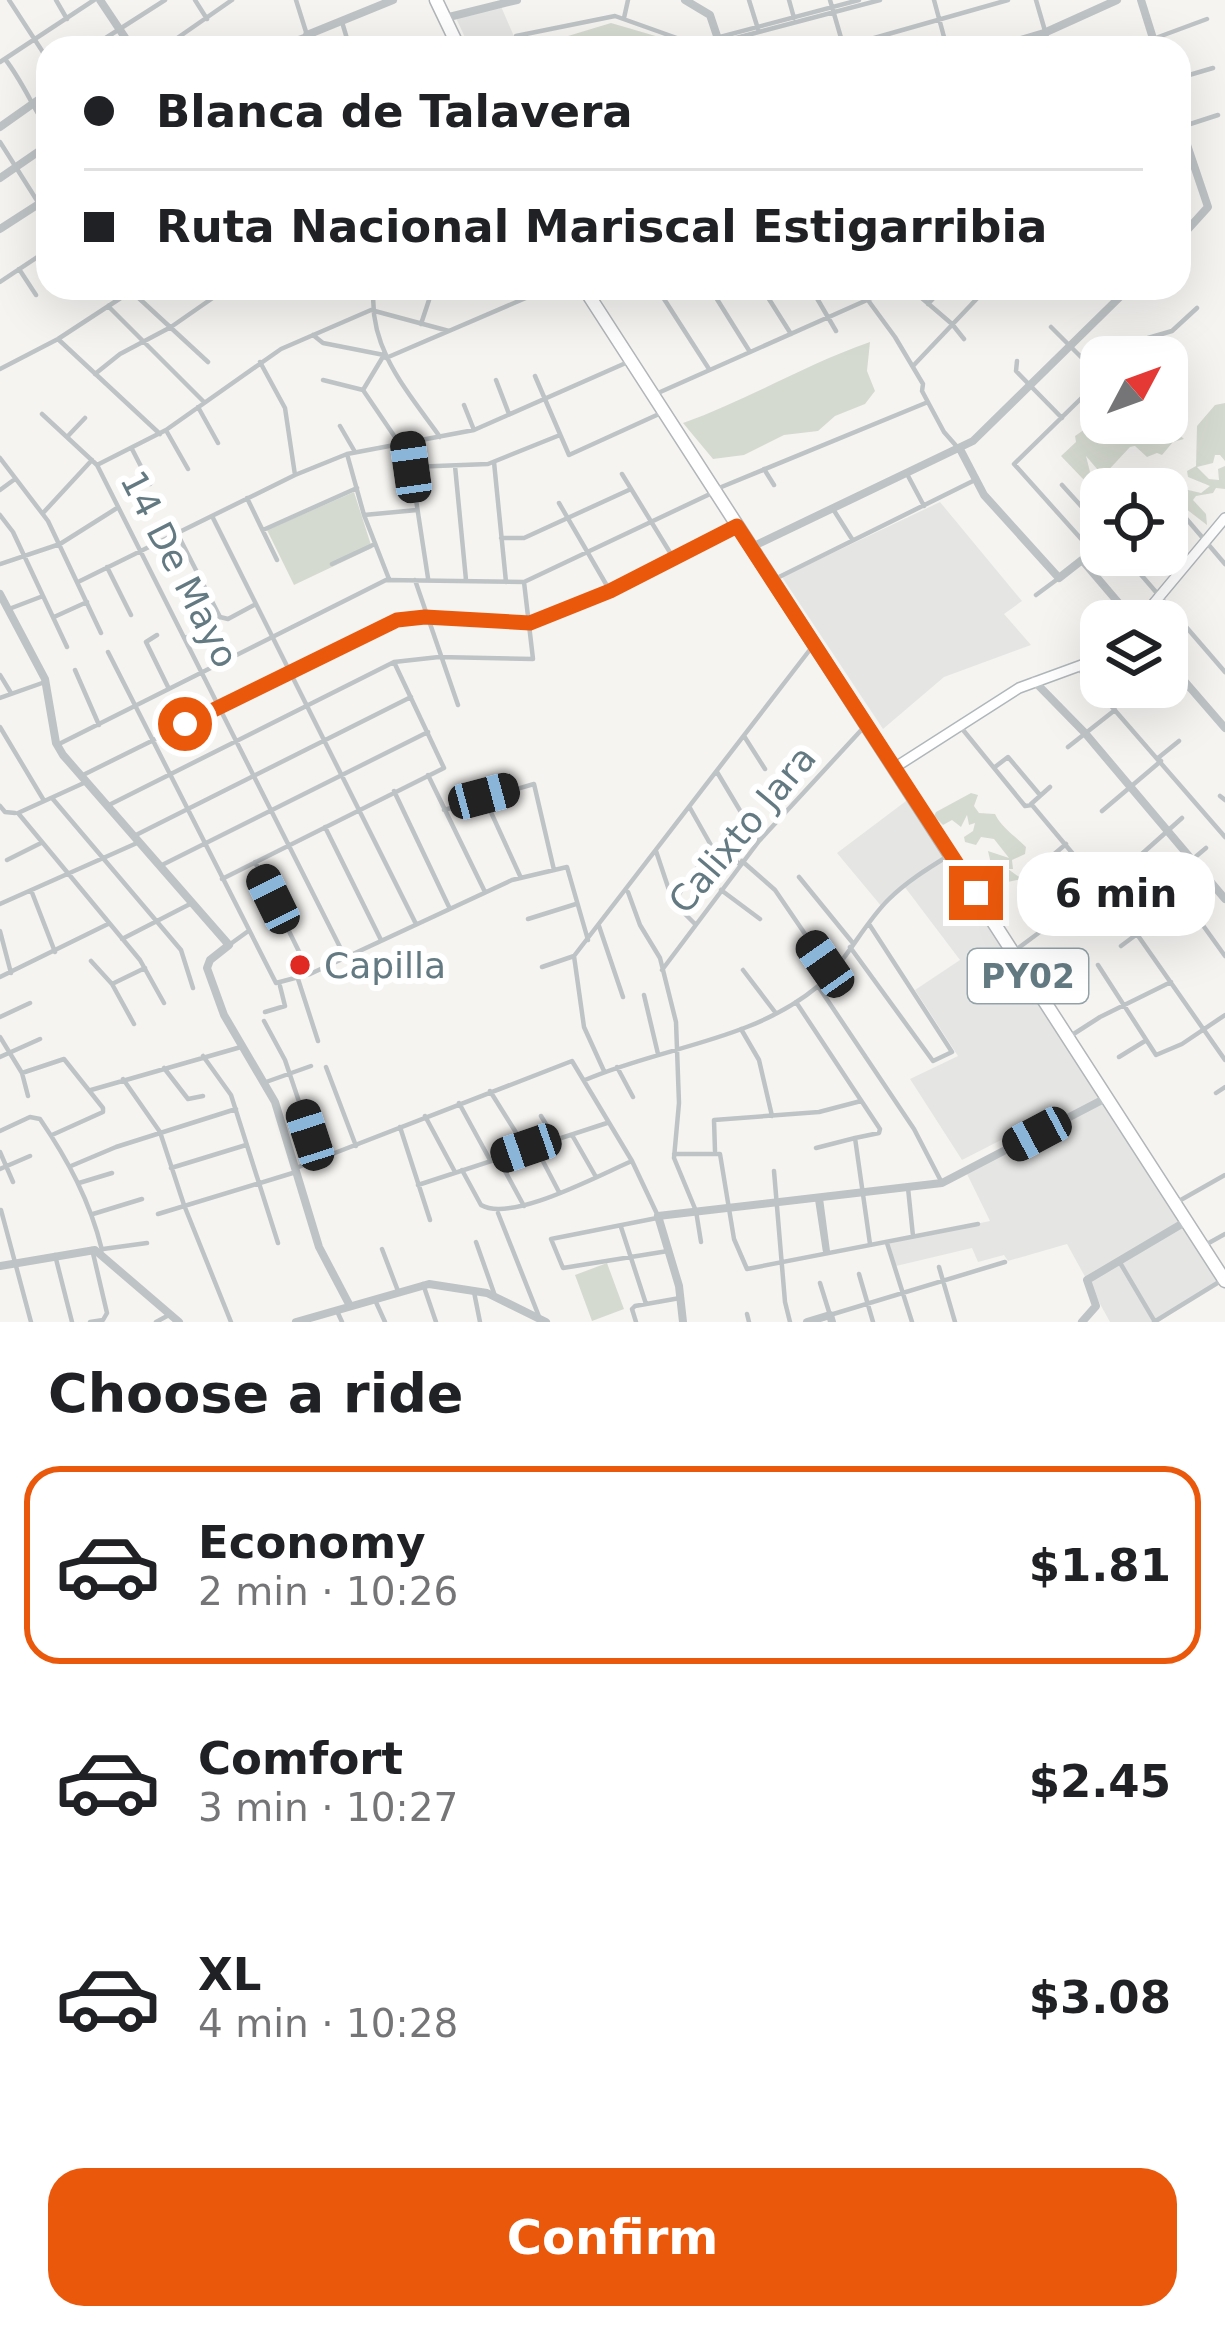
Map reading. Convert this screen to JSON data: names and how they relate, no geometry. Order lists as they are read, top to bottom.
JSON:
{
  "streets": {
    "highway": ["PY02"],
    "street": ["14 De Mayo", "Calixto Jara"]
  },
  "crossings": [
    ["Calixto Jara", "PY02"]
  ],
  "places": ["Capilla"],
  "north": "top right",
  "page": {
    "banner": ["Blanca de Talavera", "Ruta Nacional Mariscal Estigarribia"],
    "bubble": "6 min",
    "heading": "Choose a ride",
    "list": [
      {
        "name": "Economy",
        "note": "2 min · 10:26",
        "value": "$1.81"
      },
      {
        "name": "Comfort",
        "note": "3 min · 10:27",
        "value": "$2.45"
      },
      {
        "name": "XL",
        "note": "4 min · 10:28",
        "value": "$3.08"
      }
    ],
    "buttons": "Confirm"
  }
}
